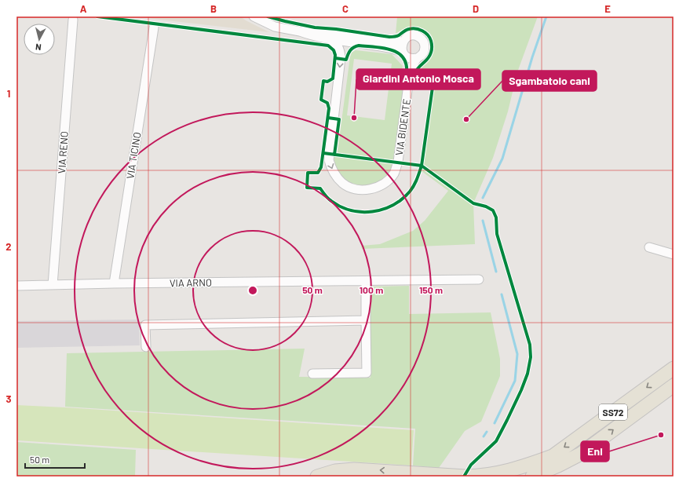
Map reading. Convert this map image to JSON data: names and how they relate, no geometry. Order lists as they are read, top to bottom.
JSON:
{
  "streets": {
    "main road": ["SS72"],
    "street": [
      "VIA BIDENTE",
      "VIA RENO",
      "VIA TICINO",
      "VIA ARNO"
    ]
  },
  "crossings": [
    ["VIA RENO", "VIA ARNO"],
    ["VIA TICINO", "VIA ARNO"]
  ],
  "places": ["Giardini Antonio Mosca", "Sgambatoio cani", "Eni"],
  "scale_bar": "50 m",
  "north": "bottom",
  "grid": {
    "columns": [
      "A",
      "B",
      "C",
      "D",
      "E"
    ],
    "rows": ["1", "2", "3"]
  },
  "rings": ["50 m", "100 m", "150 m"]
}
